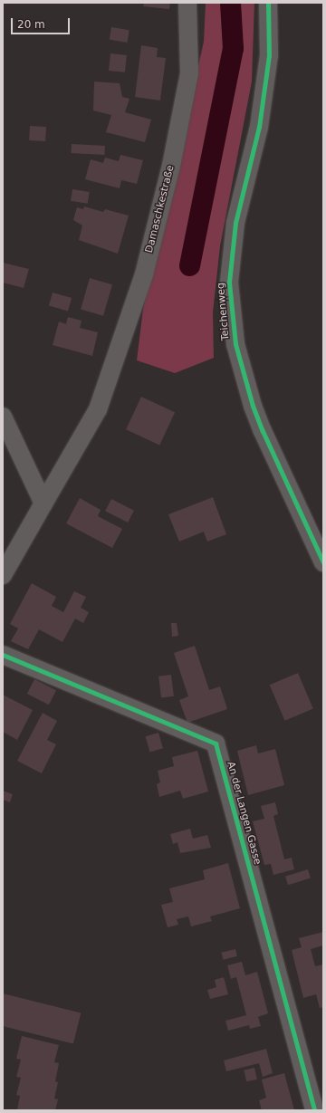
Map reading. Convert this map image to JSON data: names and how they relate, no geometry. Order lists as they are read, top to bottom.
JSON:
{
  "streets": {
    "street": ["Damaschkestraße", "Teichenweg", "An der Langen Gasse"]
  },
  "scale_bar": "20 m"
}
